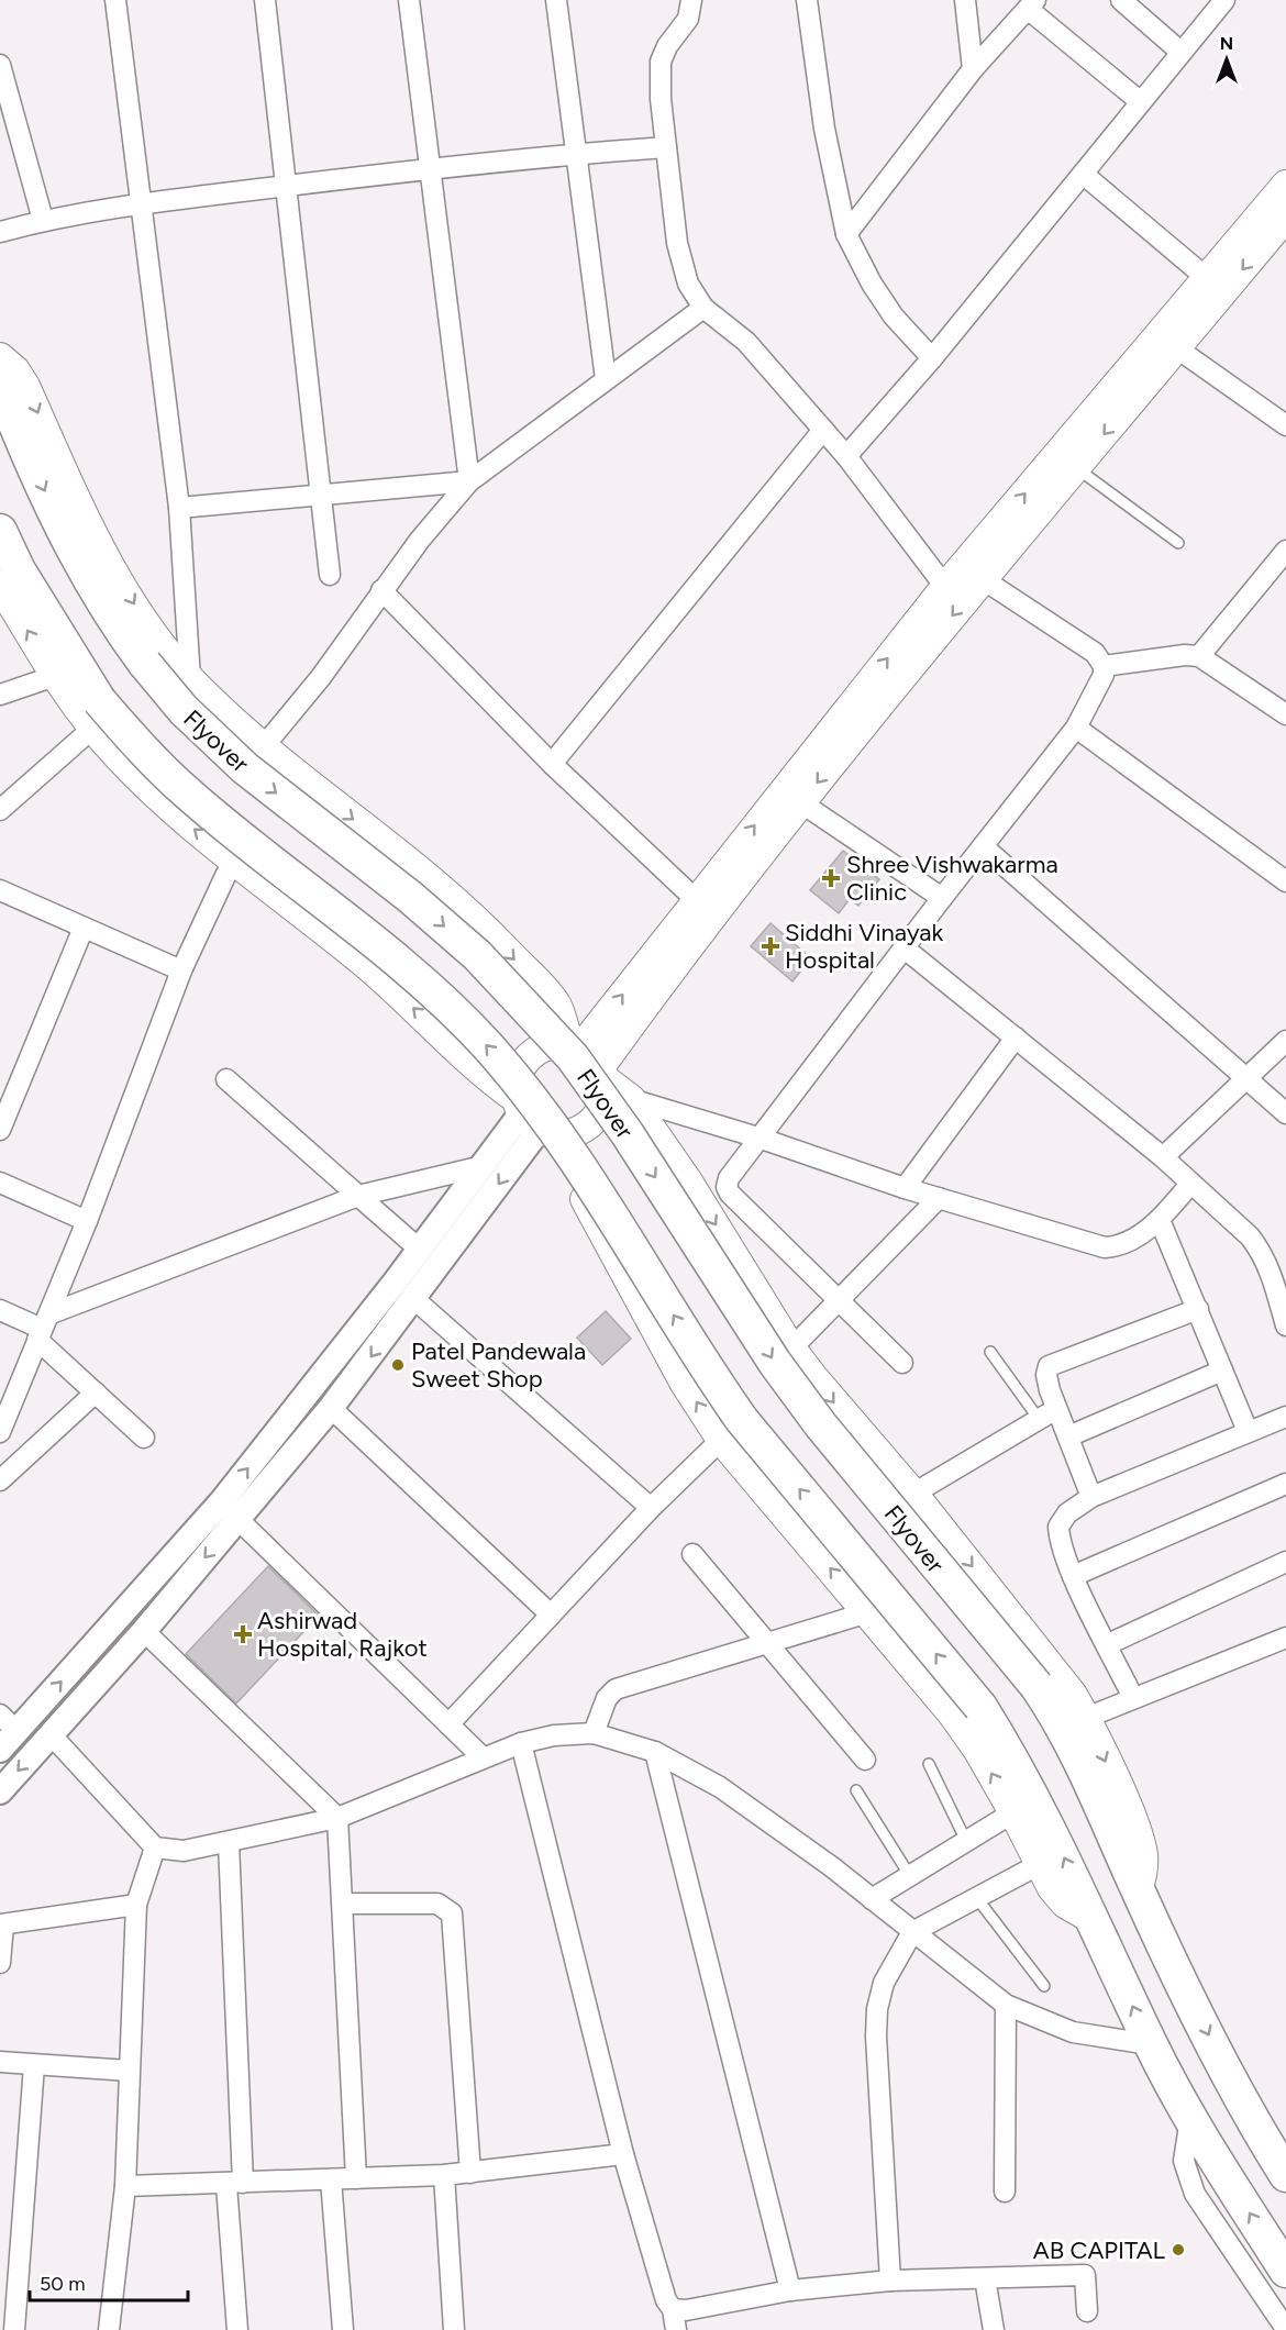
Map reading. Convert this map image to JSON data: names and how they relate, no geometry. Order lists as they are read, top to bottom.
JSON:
{
  "streets": {
    "highway": ["Flyover"]
  },
  "places": {
    "health": ["Shree Vishwakarma Clinic", "Siddhi Vinayak Hospital", "Ashirwad Hospital, Rajkot"],
    "other": ["Patel Pandewala Sweet Shop", "AB CAPITAL"]
  },
  "scale_bar": "50 m",
  "north": "top"
}
